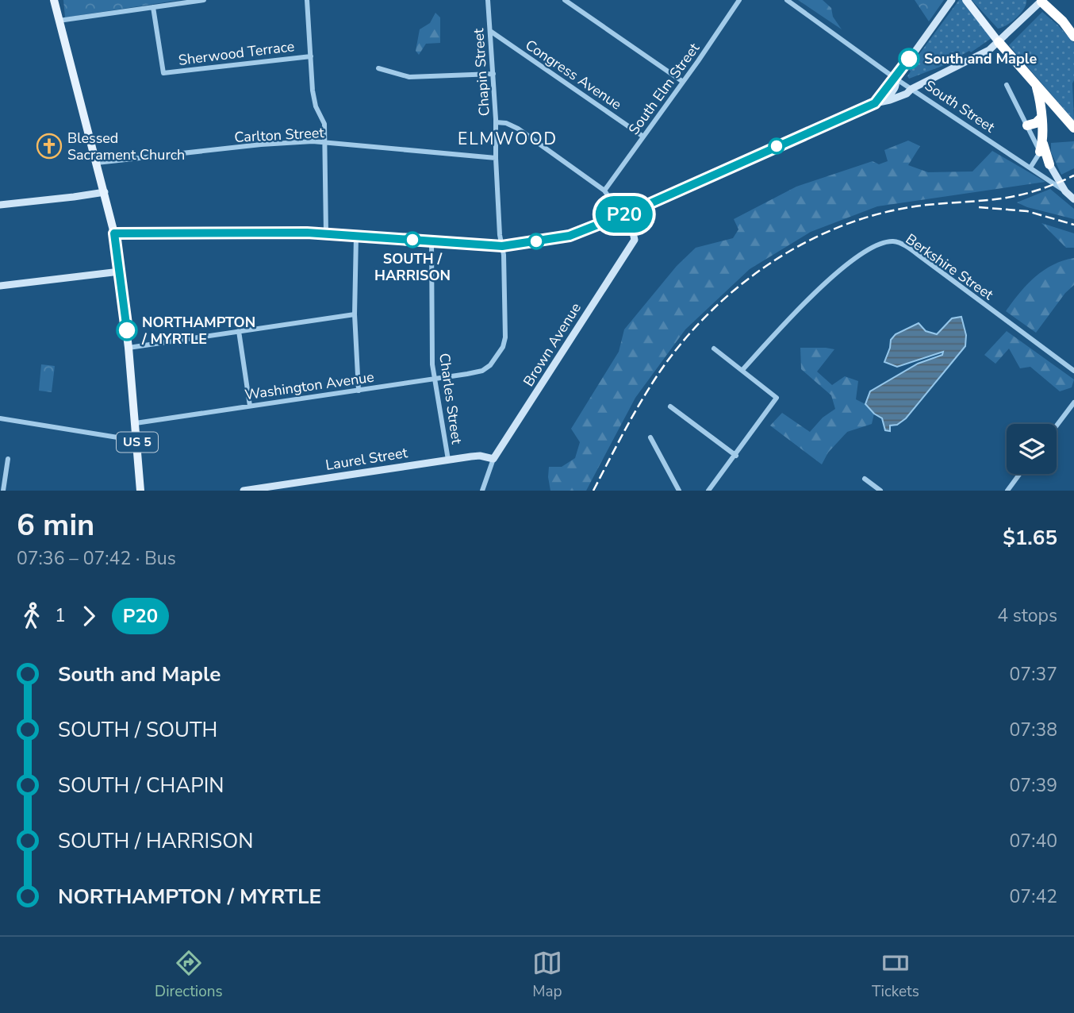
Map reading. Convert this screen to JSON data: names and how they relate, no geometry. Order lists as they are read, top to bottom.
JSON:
{
  "streets": {
    "main road": [
      "South Street",
      "Brown Avenue",
      "US 5",
      "Laurel Street"
    ],
    "street": [
      "Sherwood Terrace",
      "Chapin Street",
      "Congress Avenue",
      "South Elm Street",
      "Carlton Street",
      "Berkshire Street",
      "Washington Avenue",
      "Charles Street"
    ]
  },
  "crossings": [
    ["Chapin Street", "Congress Avenue"],
    ["Chapin Street", "South Street"],
    ["Chapin Street", "Carlton Street"],
    ["Chapin Street", "Washington Avenue"],
    ["Congress Avenue", "South Elm Street"],
    ["South Street", "Brown Avenue"],
    ["South Street", "Charles Street"],
    ["South Street", "US 5"],
    ["Carlton Street", "US 5"],
    ["Brown Avenue", "Laurel Street"],
    ["Washington Avenue", "Charles Street"],
    ["Washington Avenue", "US 5"],
    ["Charles Street", "Laurel Street"]
  ],
  "districts": ["ELMWOOD"],
  "places": {
    "other": ["South and Maple", "SOUTH / HARRISON", "NORTHAMPTON / MYRTLE"],
    "church": ["Blessed Sacrament Church"]
  },
  "lines": ["bus line P20"],
  "page": {
    "on_map": "P20",
    "heading": ["6 min", "07:36 – 07:42 · Bus", "$1.65"],
    "legs": ["1", "P20", "4 stops"],
    "list": [
      {
        "name": "South and Maple",
        "value": "07:37"
      },
      {
        "name": "SOUTH / SOUTH",
        "value": "07:38"
      },
      {
        "name": "SOUTH / CHAPIN",
        "value": "07:39"
      },
      {
        "name": "SOUTH / HARRISON",
        "value": "07:40"
      },
      {
        "name": "NORTHAMPTON / MYRTLE",
        "value": "07:42"
      }
    ],
    "tabs": ["Directions", "Map", "Tickets"]
  }
}
